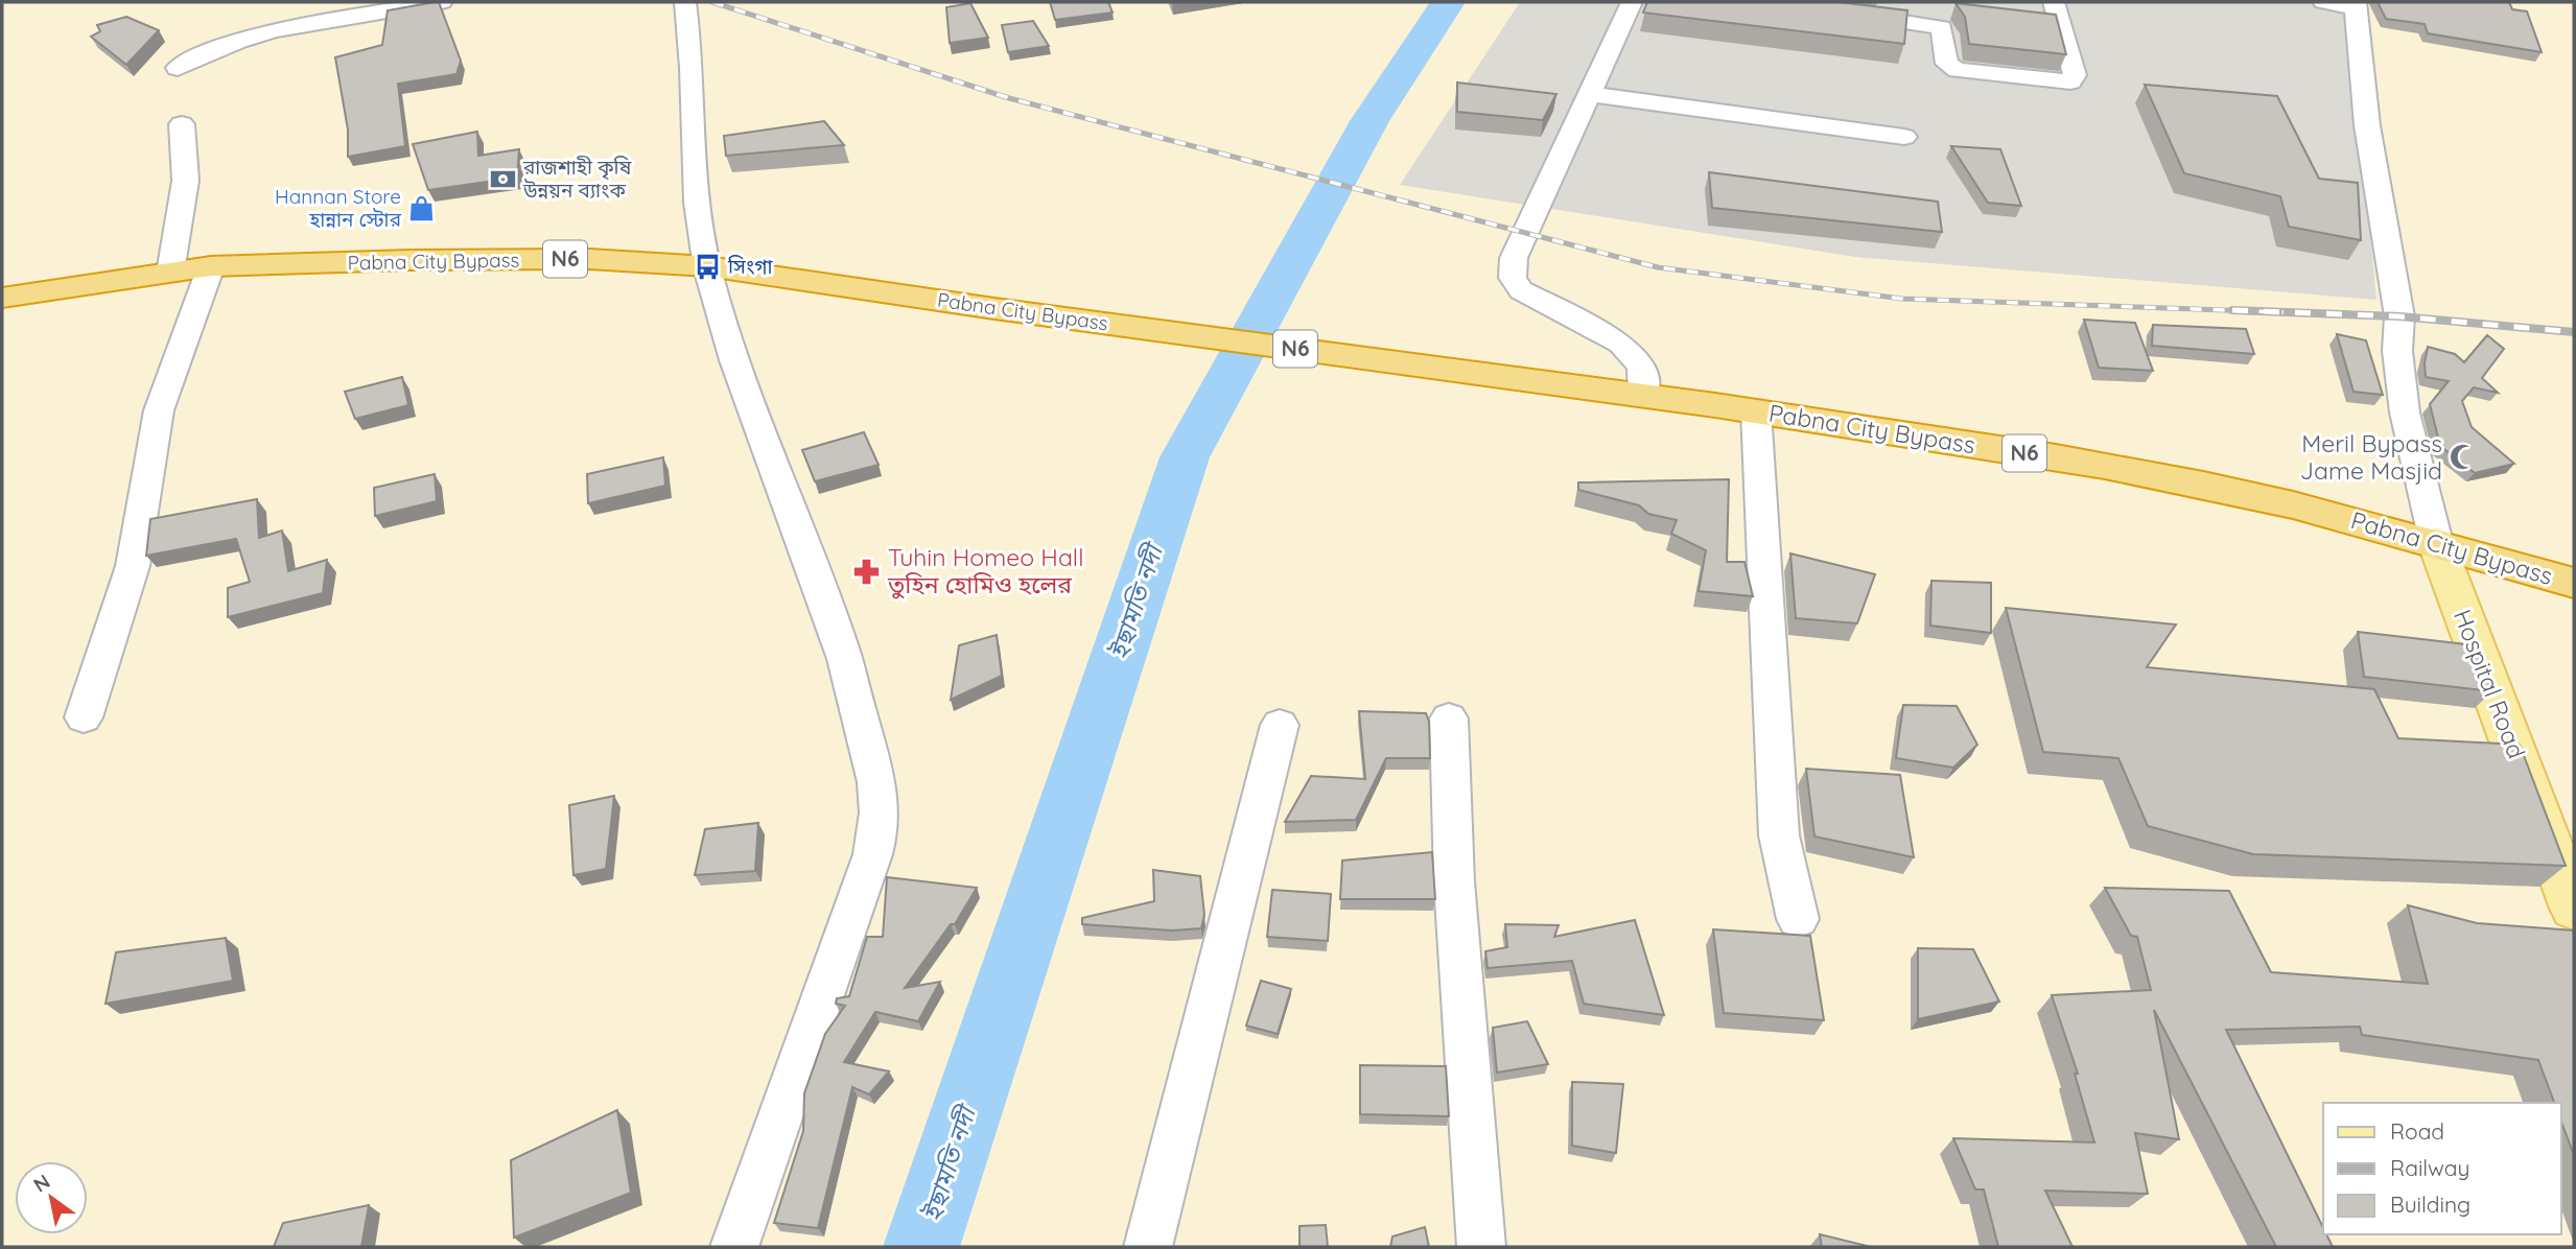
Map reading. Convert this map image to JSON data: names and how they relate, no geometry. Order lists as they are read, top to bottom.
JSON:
{
  "streets": {
    "highway": ["N6", "Pabna City Bypass"],
    "main road": ["Hospital Road"]
  },
  "crossings": [
    ["Pabna City Bypass", "Hospital Road"]
  ],
  "water": ["ইছামতি নদী"],
  "places": {
    "bank": ["রাজশাহী কৃষি উন্নয়ন ব্যাংক"],
    "shop": ["Hannan Store হান্নান স্টোর"],
    "bus stop": ["সিংগা"],
    "mosque": ["Meril Bypass Jame Masjid"],
    "pharmacy": ["Tuhin Homeo Hall তুহিন হোমিও হলের"]
  },
  "legend": ["Road", "Railway", "Building"],
  "north": "top left"
}
